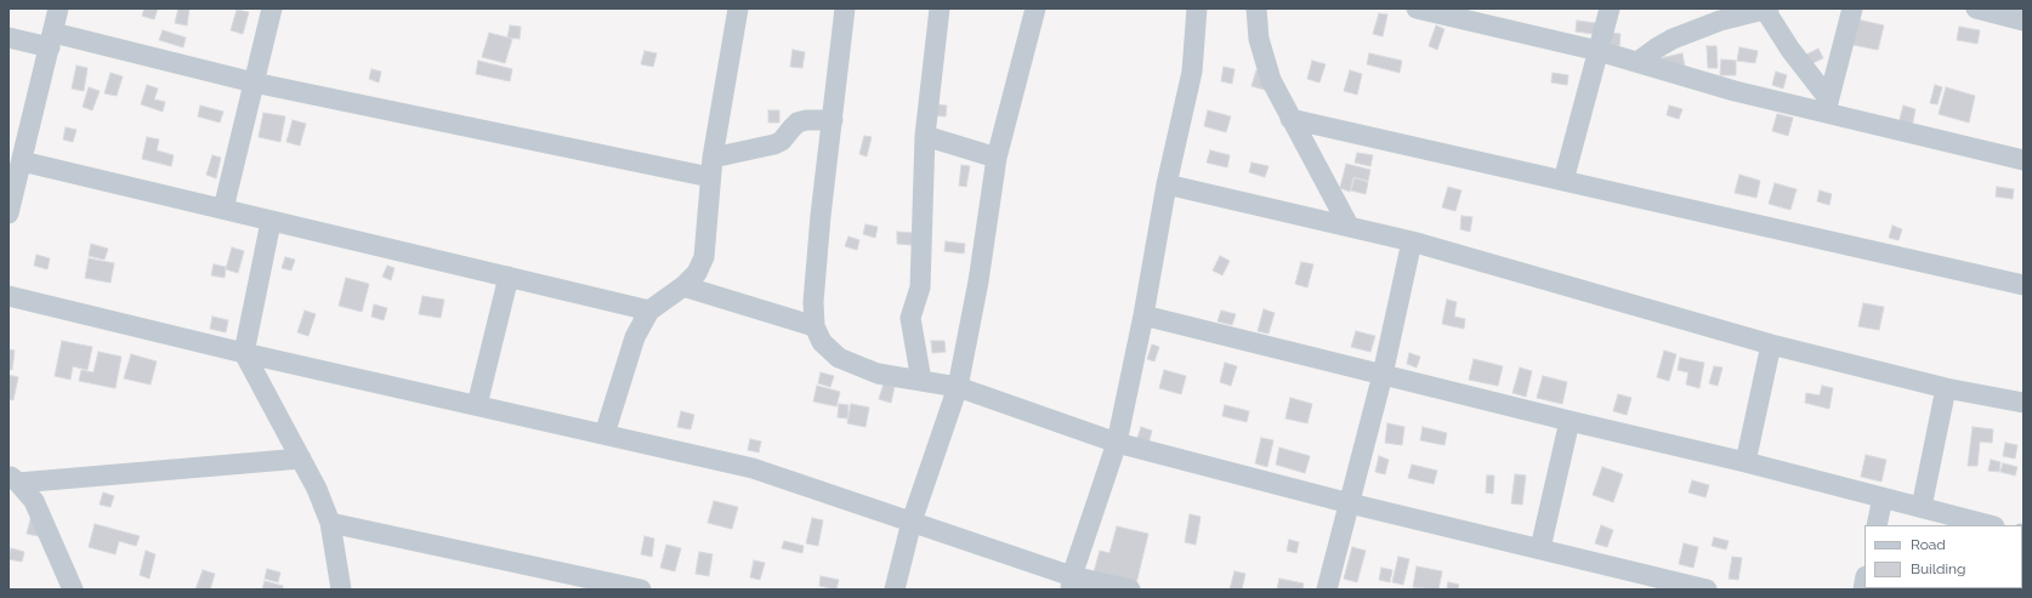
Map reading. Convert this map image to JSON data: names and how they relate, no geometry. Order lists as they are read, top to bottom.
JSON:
{
  "legend": ["Road", "Building"]
}
